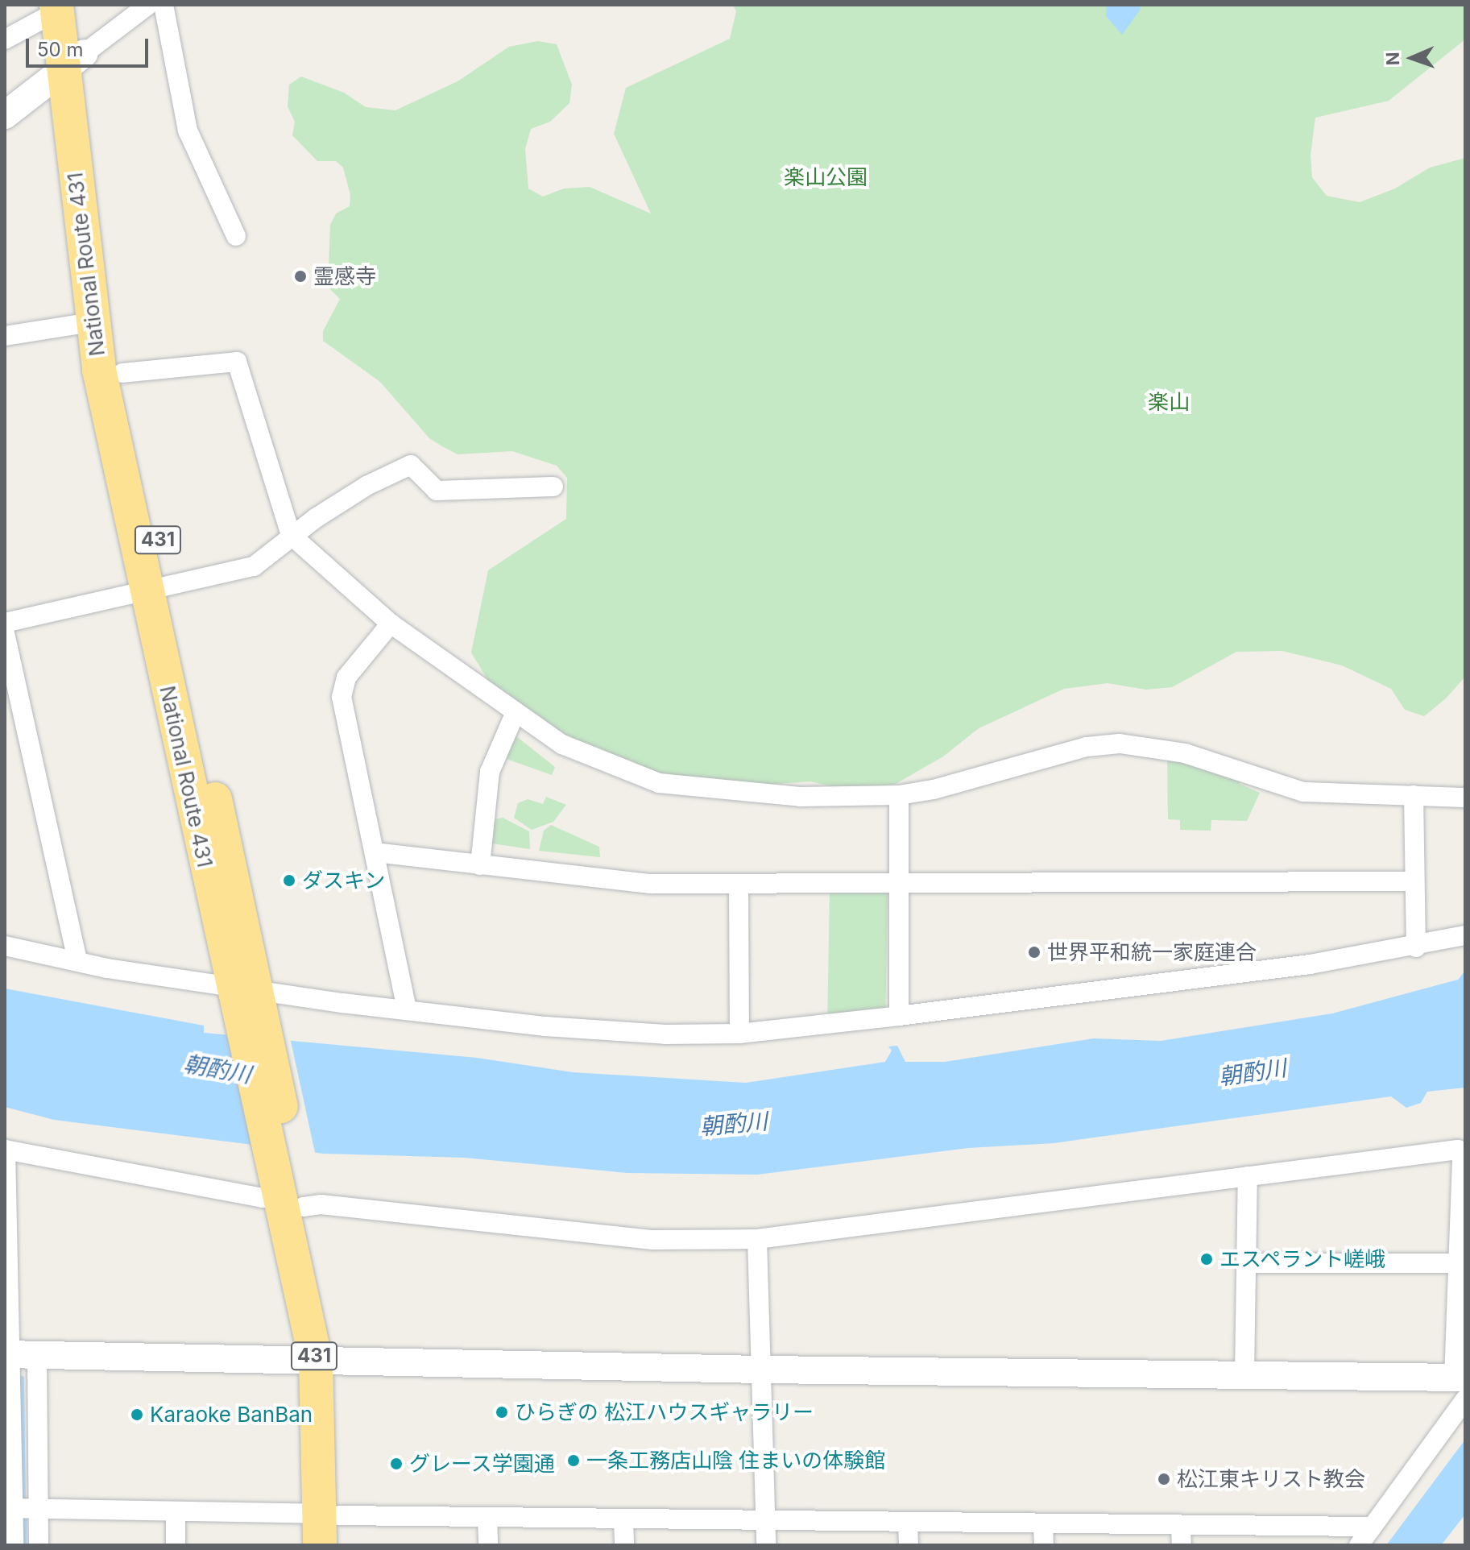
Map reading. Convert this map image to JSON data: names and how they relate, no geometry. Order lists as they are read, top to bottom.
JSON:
{
  "streets": {
    "highway": ["National Route 431", "431"]
  },
  "water": ["朝酌川"],
  "parks": ["楽山公園", "楽山"],
  "places": [
    "霊感寺",
    "ダスキン",
    "世界平和統一家庭連合",
    "エスペラント嵯峨",
    "ひらぎの 松江ハウスギャラリー",
    "Karaoke BanBan",
    "一条工務店山陰 住まいの体験館",
    "グレース学園通",
    "松江東キリスト教会"
  ],
  "scale_bar": "50 m",
  "north": "left"
}
